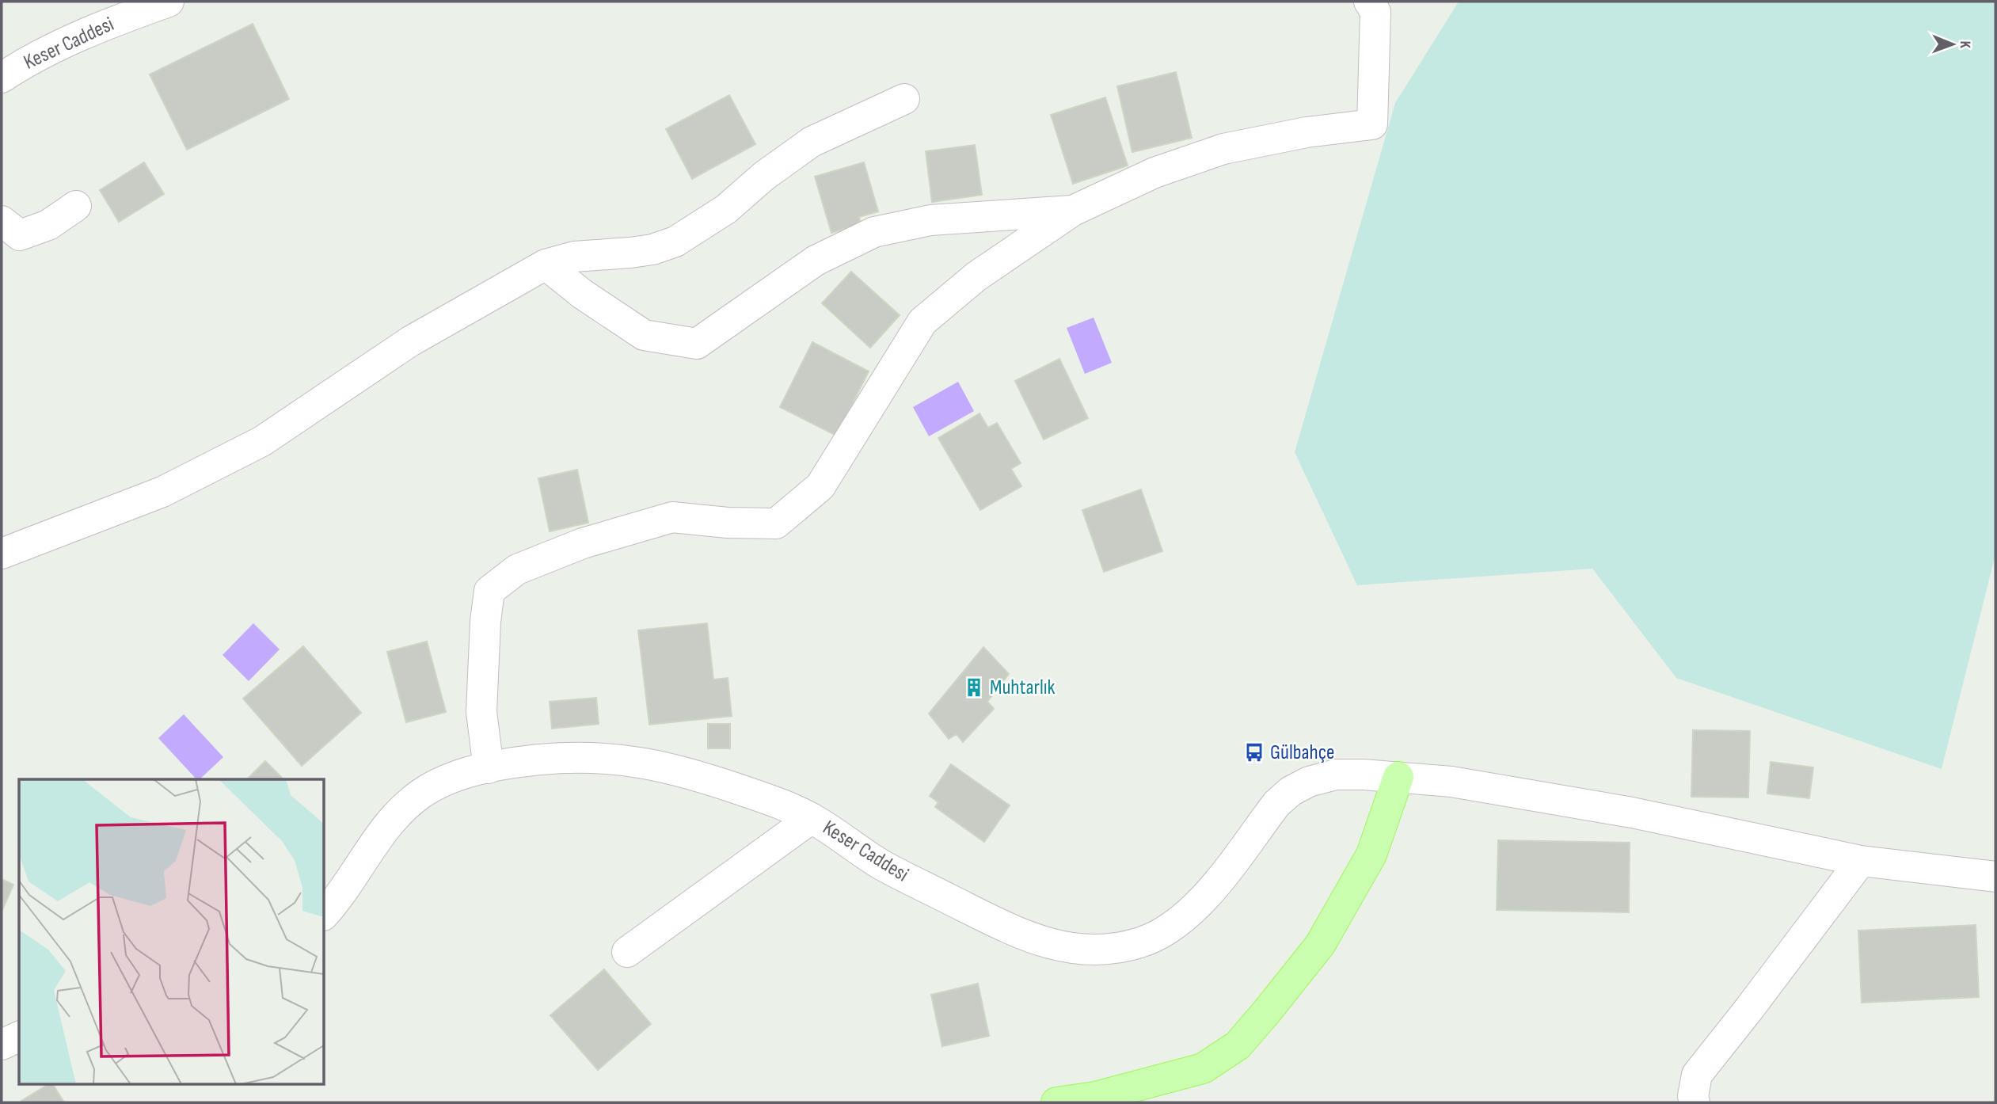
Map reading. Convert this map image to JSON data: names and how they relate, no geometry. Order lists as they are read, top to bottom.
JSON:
{
  "streets": {
    "street": ["Keser Caddesi"]
  },
  "places": {
    "building": ["Muhtarlık"],
    "bus stop": ["Gülbahçe"]
  },
  "north": "right"
}
